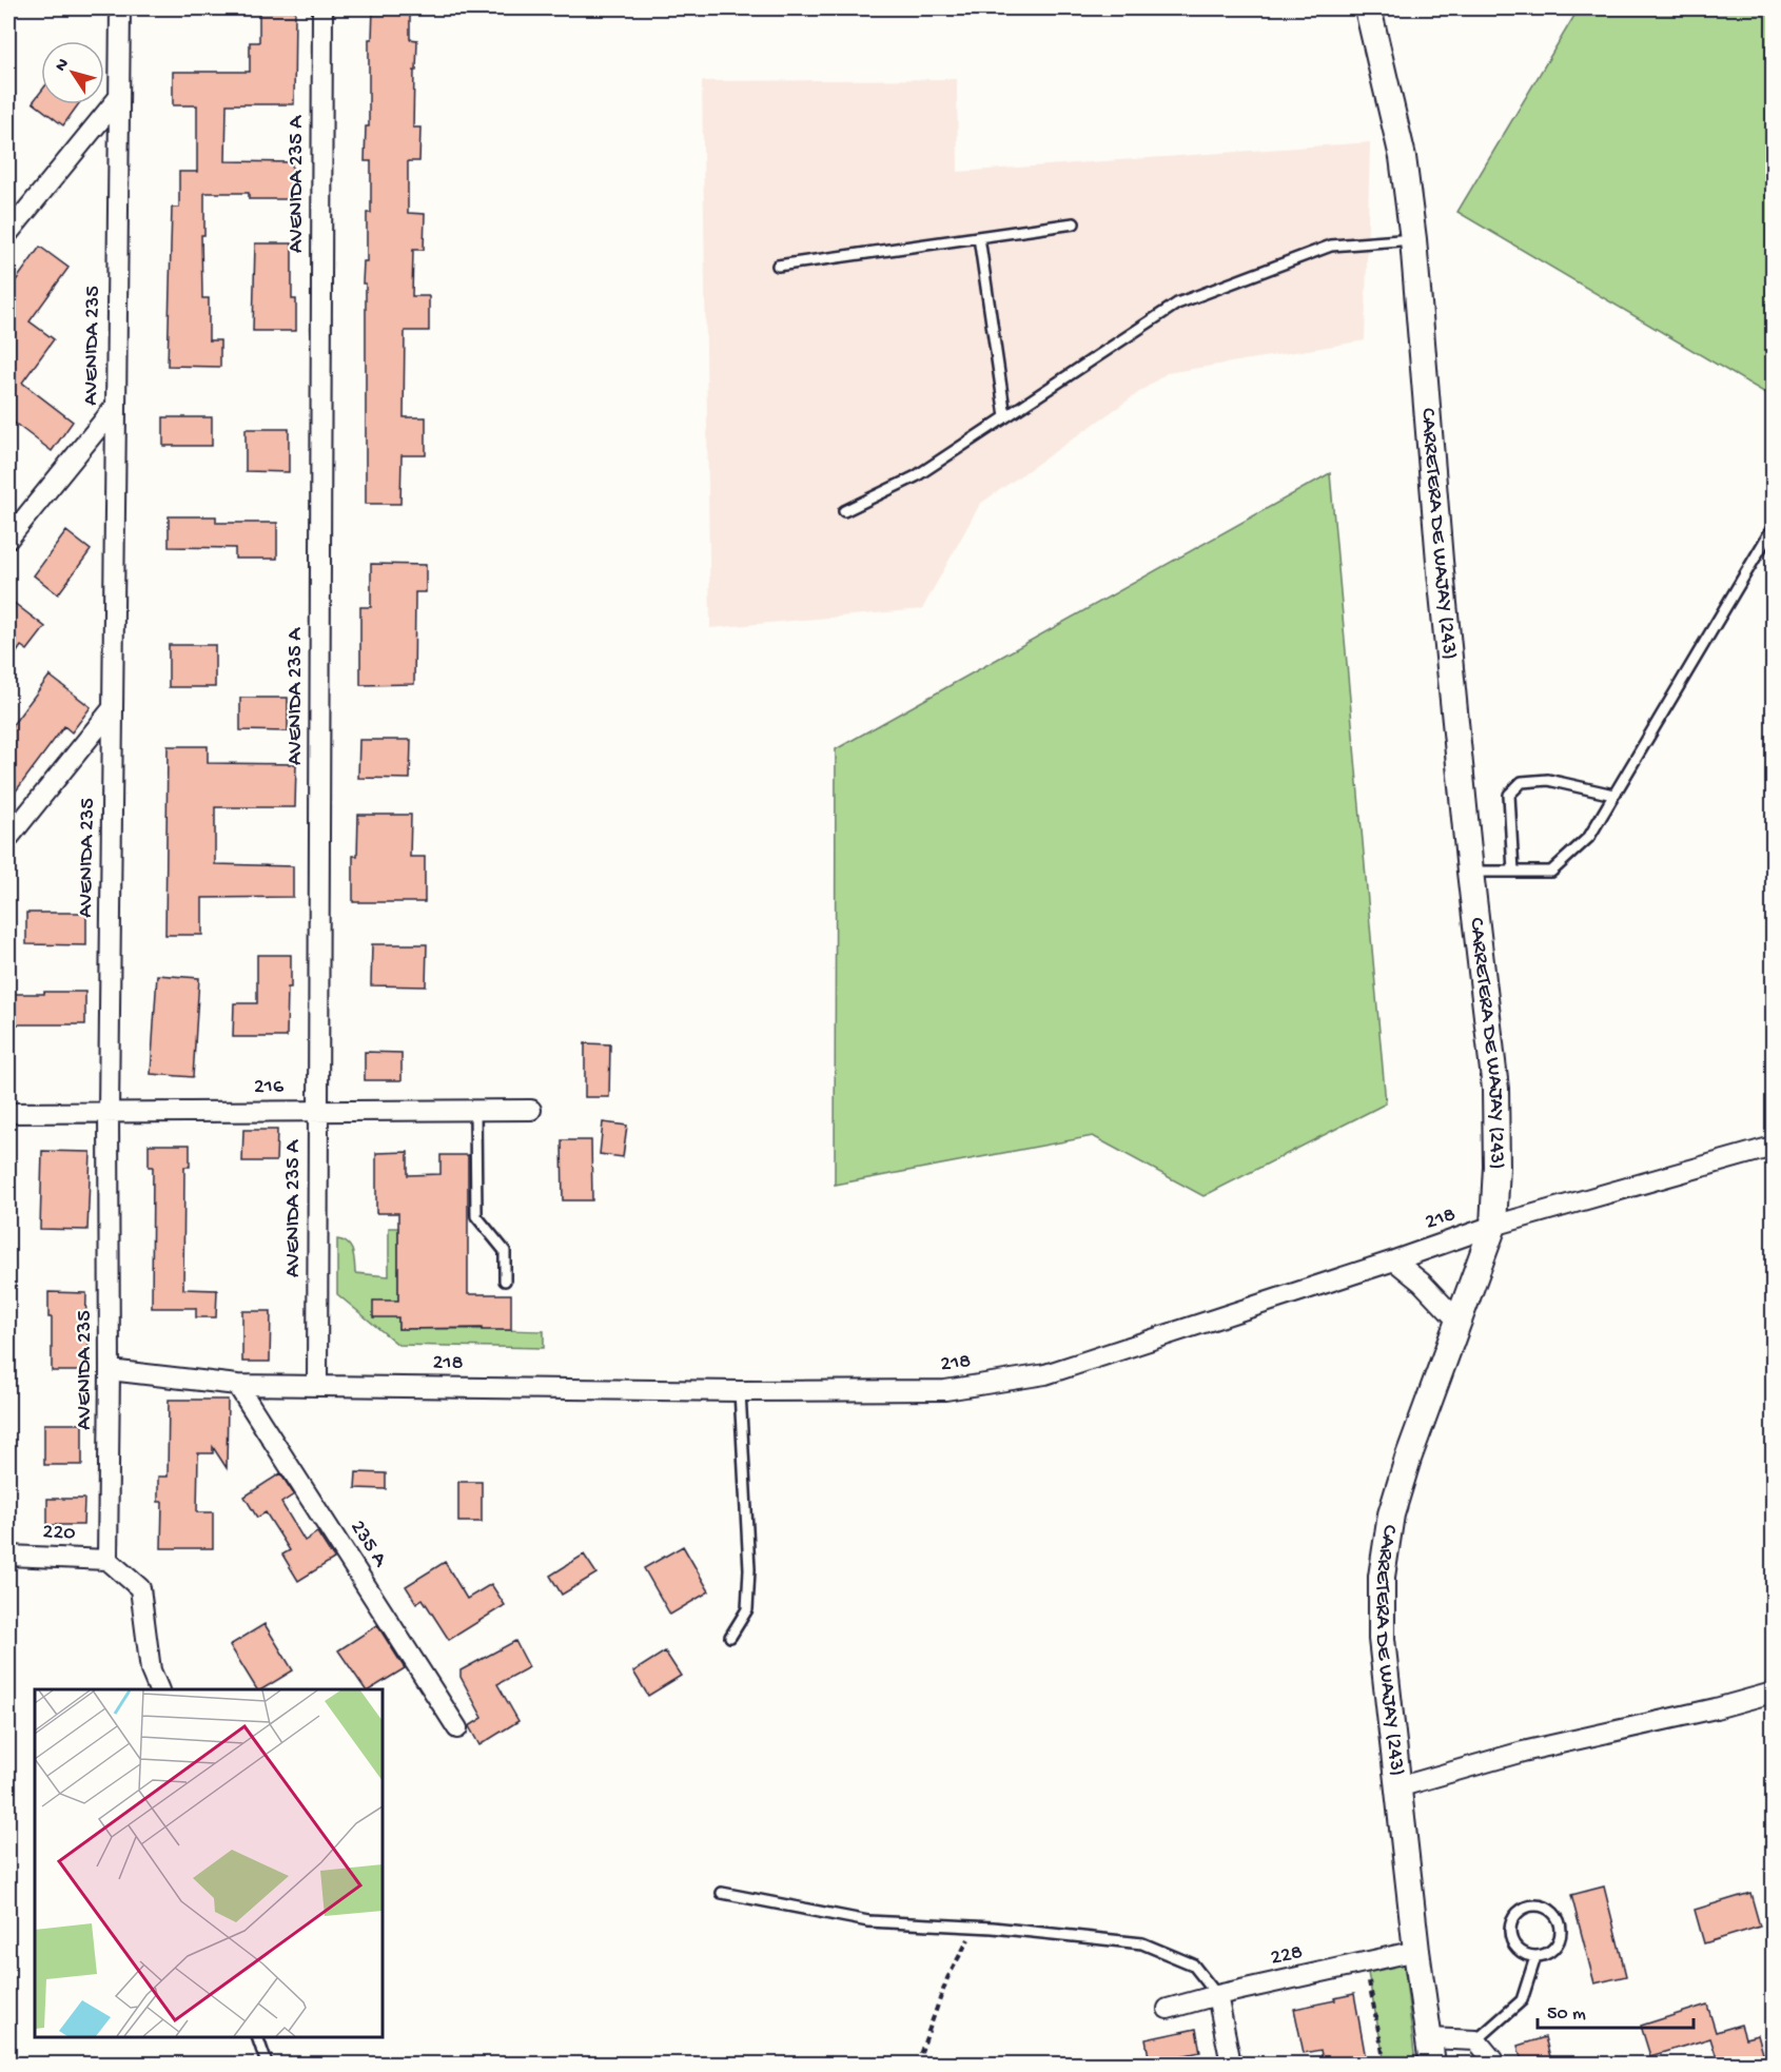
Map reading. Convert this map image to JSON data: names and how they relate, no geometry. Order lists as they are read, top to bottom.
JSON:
{
  "streets": {
    "main road": ["CARRETERA DE WAJAY (243)"],
    "street": [
      "AVENIDA 235 A",
      "AVENIDA 235",
      "216",
      "218",
      "220",
      "235 A",
      "228"
    ]
  },
  "crossings": [
    ["AVENIDA 235 A", "216"],
    ["AVENIDA 235 A", "218"],
    ["AVENIDA 235", "216"],
    ["AVENIDA 235", "218"],
    ["AVENIDA 235", "220"],
    ["CARRETERA DE WAJAY (243)", "218"],
    ["CARRETERA DE WAJAY (243)", "228"],
    ["218", "235 A"]
  ],
  "scale_bar": "50 m",
  "north": "top left"
}
